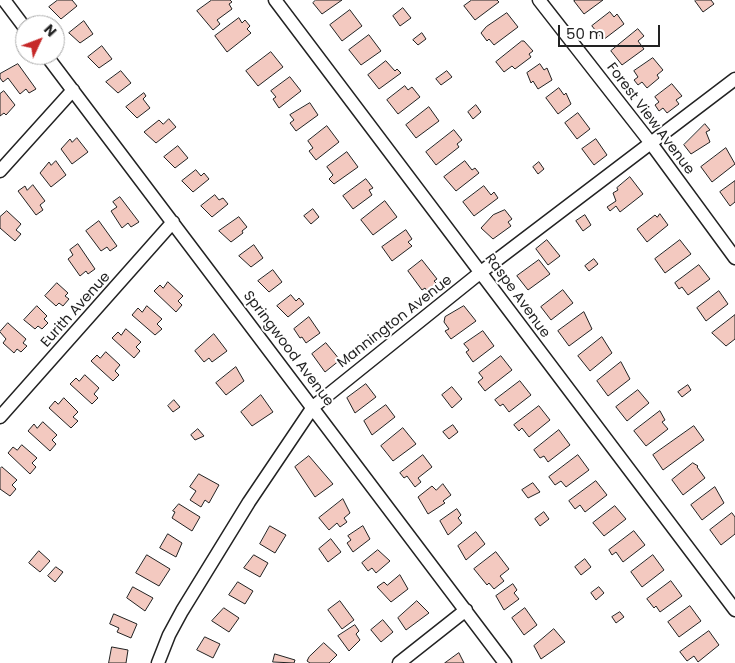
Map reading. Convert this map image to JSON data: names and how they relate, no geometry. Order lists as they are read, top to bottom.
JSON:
{
  "streets": {
    "street": [
      "Forest View Avenue",
      "Raspe Avenue",
      "Eurith Avenue",
      "Mannington Avenue",
      "Springwood Avenue"
    ]
  },
  "crossings": [
    ["Forest View Avenue", "Mannington Avenue"],
    ["Raspe Avenue", "Mannington Avenue"],
    ["Eurith Avenue", "Springwood Avenue"],
    ["Mannington Avenue", "Springwood Avenue"]
  ],
  "scale_bar": "50 m",
  "north": "top right"
}
